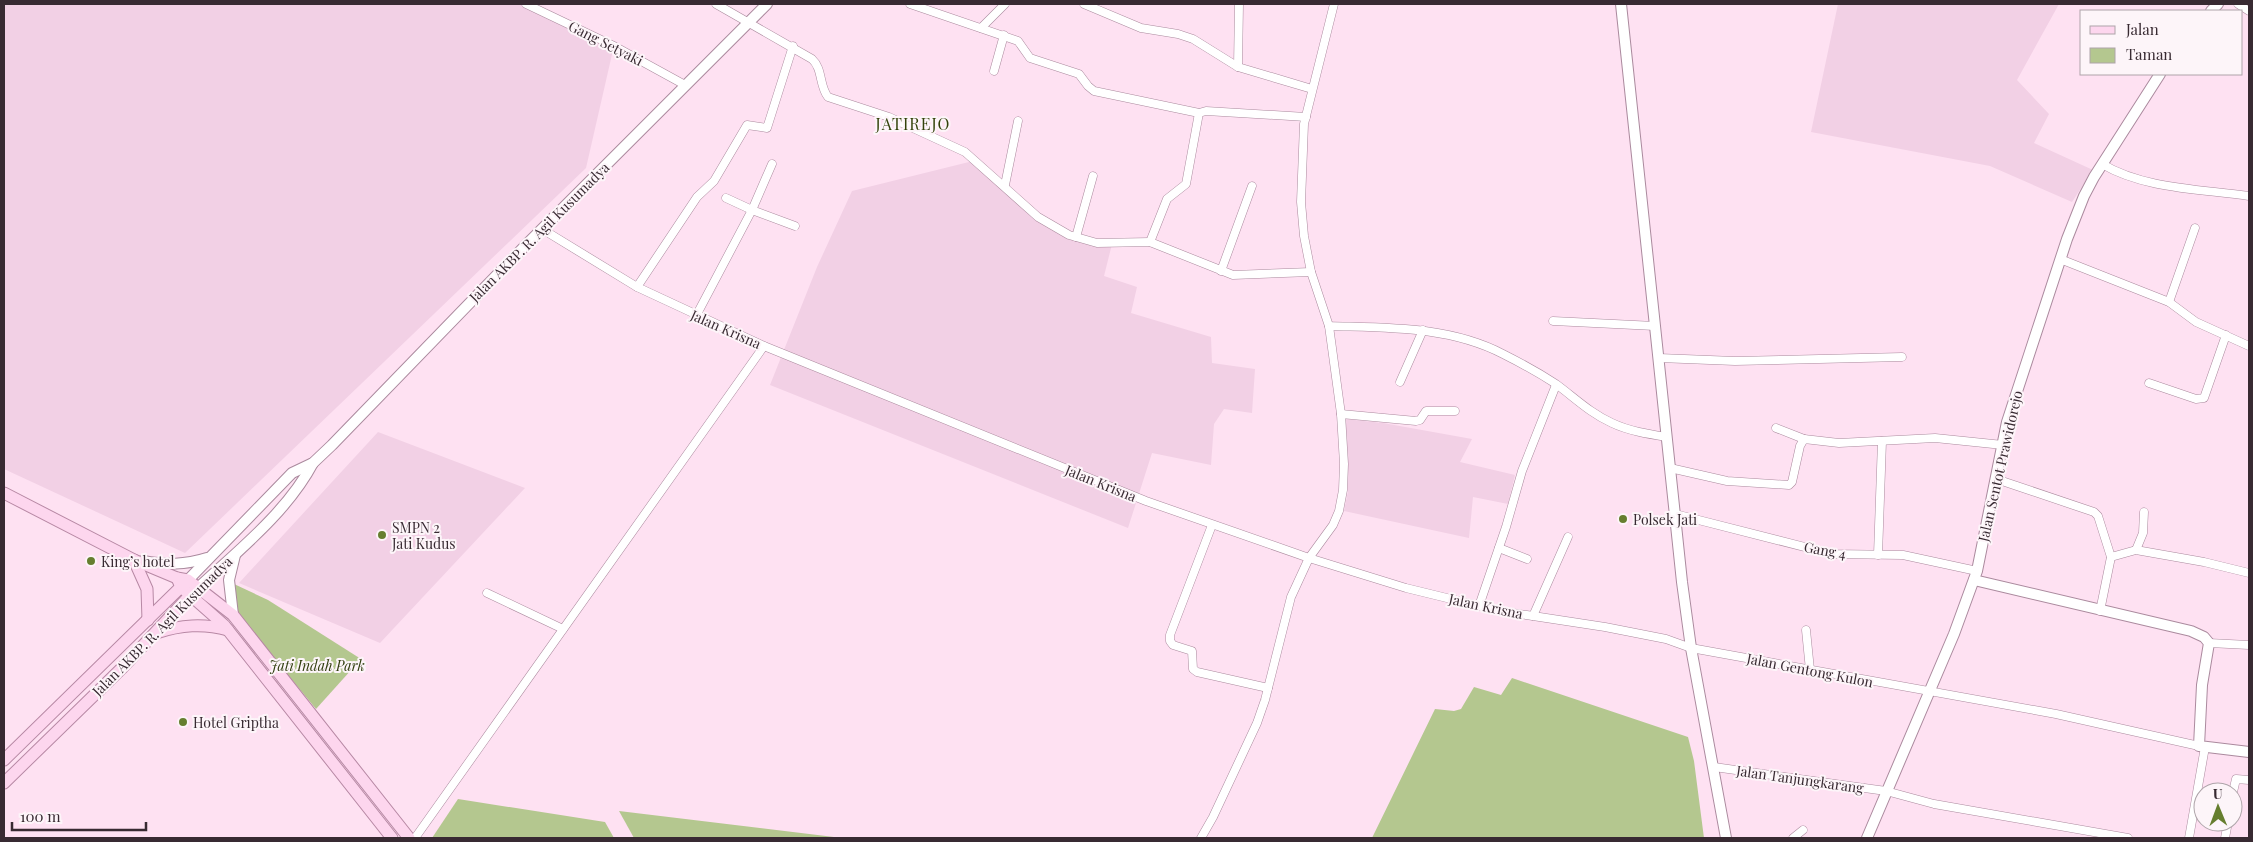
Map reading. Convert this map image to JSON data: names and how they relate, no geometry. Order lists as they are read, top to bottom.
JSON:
{
  "streets": {
    "main road": ["Jalan AKBP. R. Agil Kusumadya", "Jalan Sentot Prawidorejo"],
    "street": [
      "Gang Setyaki",
      "Jalan Krisna",
      "Gang 4",
      "Jalan Gentong Kulon",
      "Jalan Tanjungkarang"
    ]
  },
  "crossings": [
    ["Gang Setyaki", "Jalan AKBP. R. Agil Kusumadya"],
    ["Jalan AKBP. R. Agil Kusumadya", "Jalan Krisna"],
    ["Jalan Krisna", "Jalan Gentong Kulon"],
    ["Jalan Sentot Prawidorejo", "Gang 4"],
    ["Jalan Sentot Prawidorejo", "Jalan Gentong Kulon"],
    ["Jalan Sentot Prawidorejo", "Jalan Tanjungkarang"]
  ],
  "districts": ["JATIREJO"],
  "parks": ["Jati Indah Park"],
  "places": [
    "Polsek Jati",
    "SMPN 2 Jati Kudus",
    "King’s hotel",
    "Hotel Griptha"
  ],
  "legend": ["Jalan", "Taman"],
  "scale_bar": "100 m",
  "north": "top"
}
